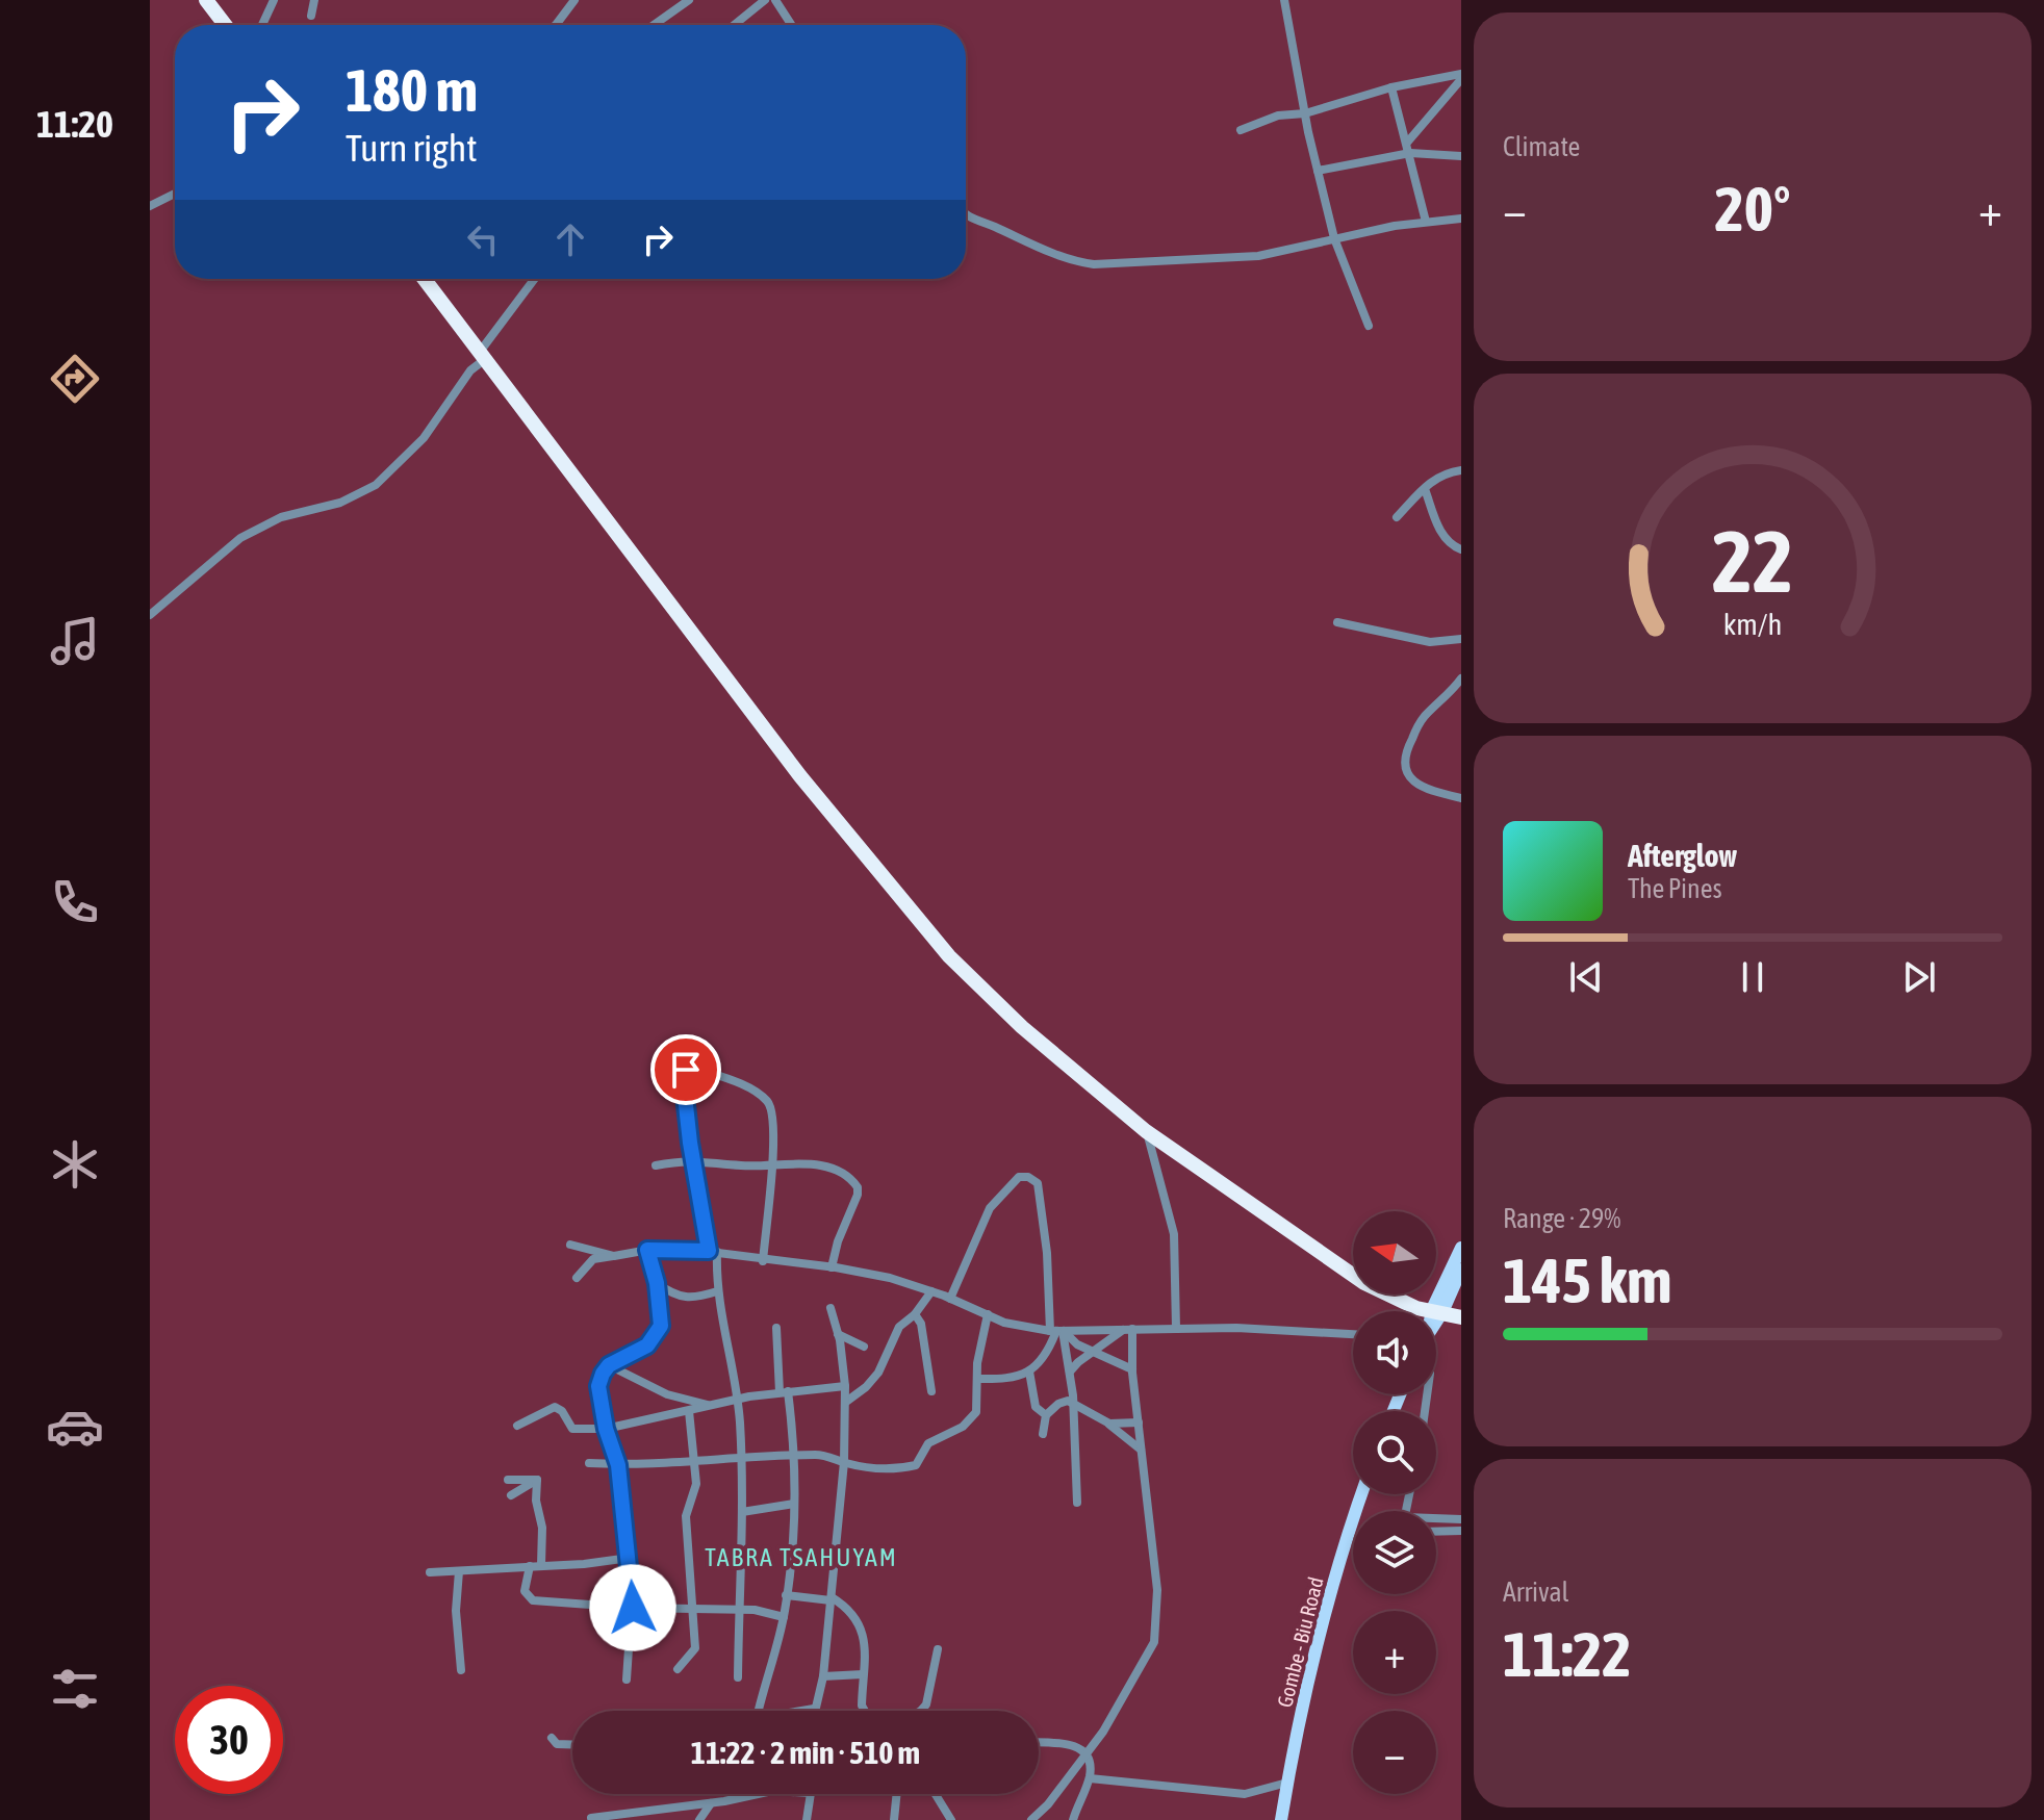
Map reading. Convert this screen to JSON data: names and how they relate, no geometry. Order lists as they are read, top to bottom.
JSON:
{
  "streets": {
    "main road": ["Gombe - Biu Road"]
  },
  "districts": ["TABRA TSAHUYAM"],
  "north": "left",
  "page": {
    "tabs": "11:20",
    "tile": [
      "Climate",
      ["Range · 29%", "145 km"],
      ["Arrival", "11:22"]
    ],
    "turn": ["180 m", "Turn right"],
    "heat": ["−", "20°", "+"],
    "song": ["Afterglow", "The Pines"],
    "map_buttons": ["+", "−"],
    "limit": "30",
    "trip": "11:22 · 2 min · 510 m",
    "gauge": ["22", "km/h"]
  }
}
